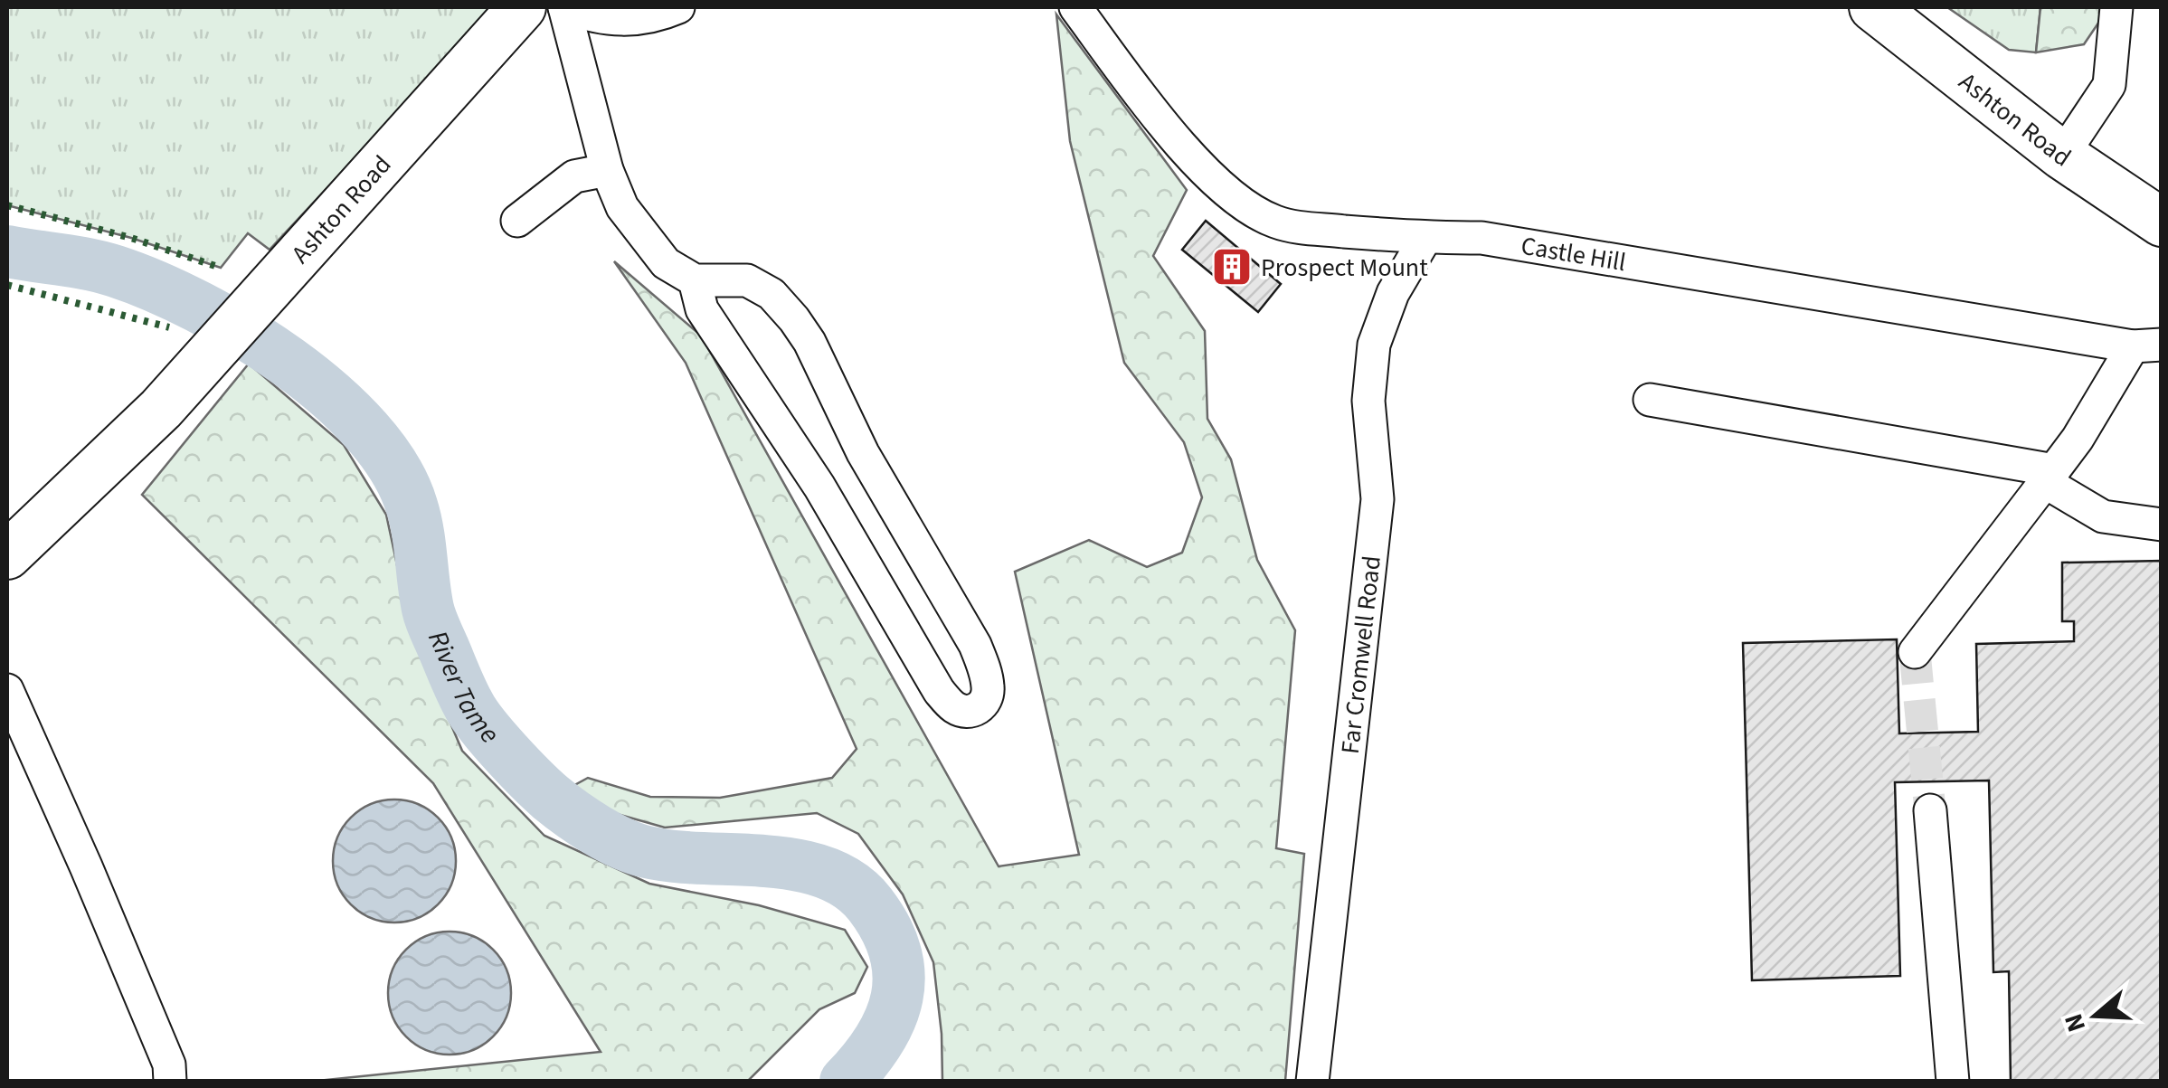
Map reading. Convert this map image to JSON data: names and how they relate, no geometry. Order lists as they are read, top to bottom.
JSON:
{
  "streets": {
    "highway": ["Ashton Road"],
    "street": ["Castle Hill", "Far Cromwell Road"]
  },
  "crossings": [
    ["Castle Hill", "Far Cromwell Road"]
  ],
  "water": ["River Tame"],
  "places": {
    "building": ["Prospect Mount"]
  },
  "north": "left"
}
